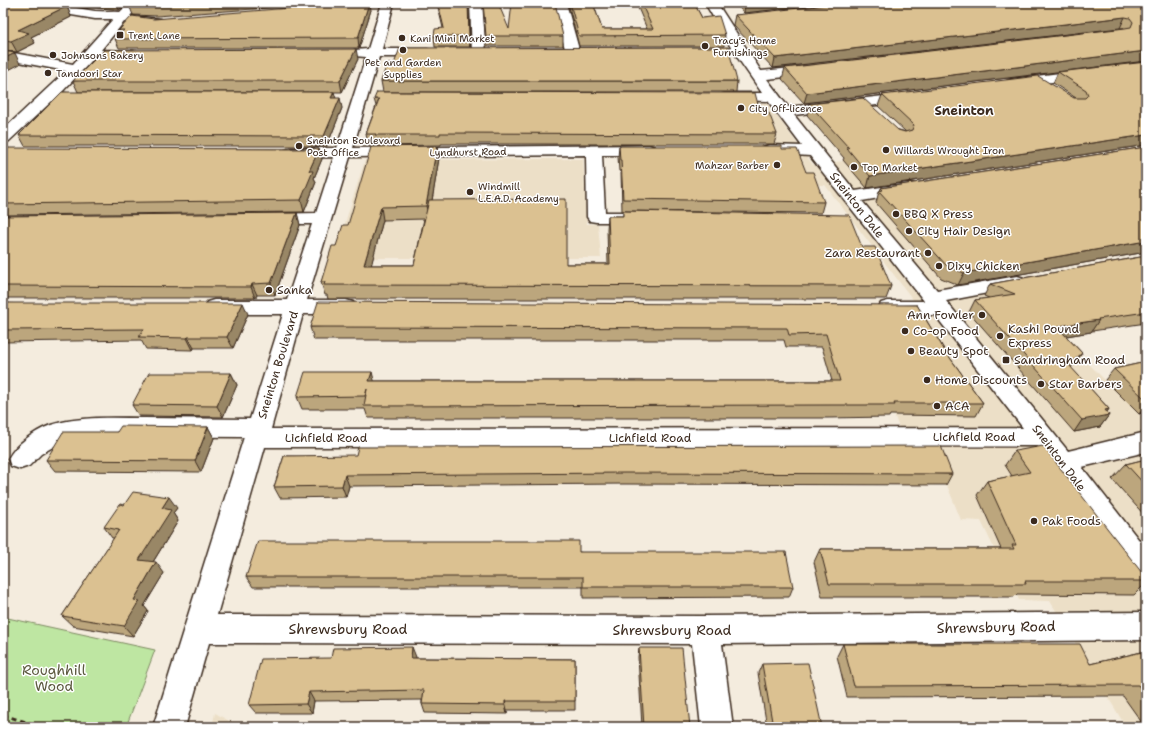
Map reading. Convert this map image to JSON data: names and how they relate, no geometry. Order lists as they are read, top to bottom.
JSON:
{
  "streets": {
    "street": [
      "Lyndhurst Road",
      "Sneinton Dale",
      "Sneinton Boulevard",
      "Lichfield Road",
      "Shrewsbury Road"
    ]
  },
  "crossings": [
    ["Lyndhurst Road", "Sneinton Boulevard"],
    ["Sneinton Dale", "Lichfield Road"],
    ["Sneinton Boulevard", "Lichfield Road"],
    ["Sneinton Boulevard", "Shrewsbury Road"]
  ],
  "districts": ["Sneinton"],
  "parks": ["Roughhill Wood"],
  "places": {
    "transit": ["Trent Lane", "Sandringham Road"],
    "other": [
      "Kani Mini Market",
      "Tracy's Home Furnishings",
      "Pet and Garden Supplies",
      "Johnsons Bakery",
      "Tandoori Star",
      "City Off-licence",
      "Sneinton Boulevard Post Office",
      "Willards Wrought Iron",
      "Mahzar Barber",
      "Top Market",
      "Windmill L.E.A.D. Academy",
      "BBQ X Press",
      "City Hair Design",
      "Zara Restaurant",
      "Dixy Chicken",
      "Sanka",
      "Ann Fowler",
      "Co-op Food",
      "Kashi Pound Express",
      "Beauty Spot",
      "Home Discounts",
      "Star Barbers",
      "ACA",
      "Pak Foods"
    ]
  }
}
